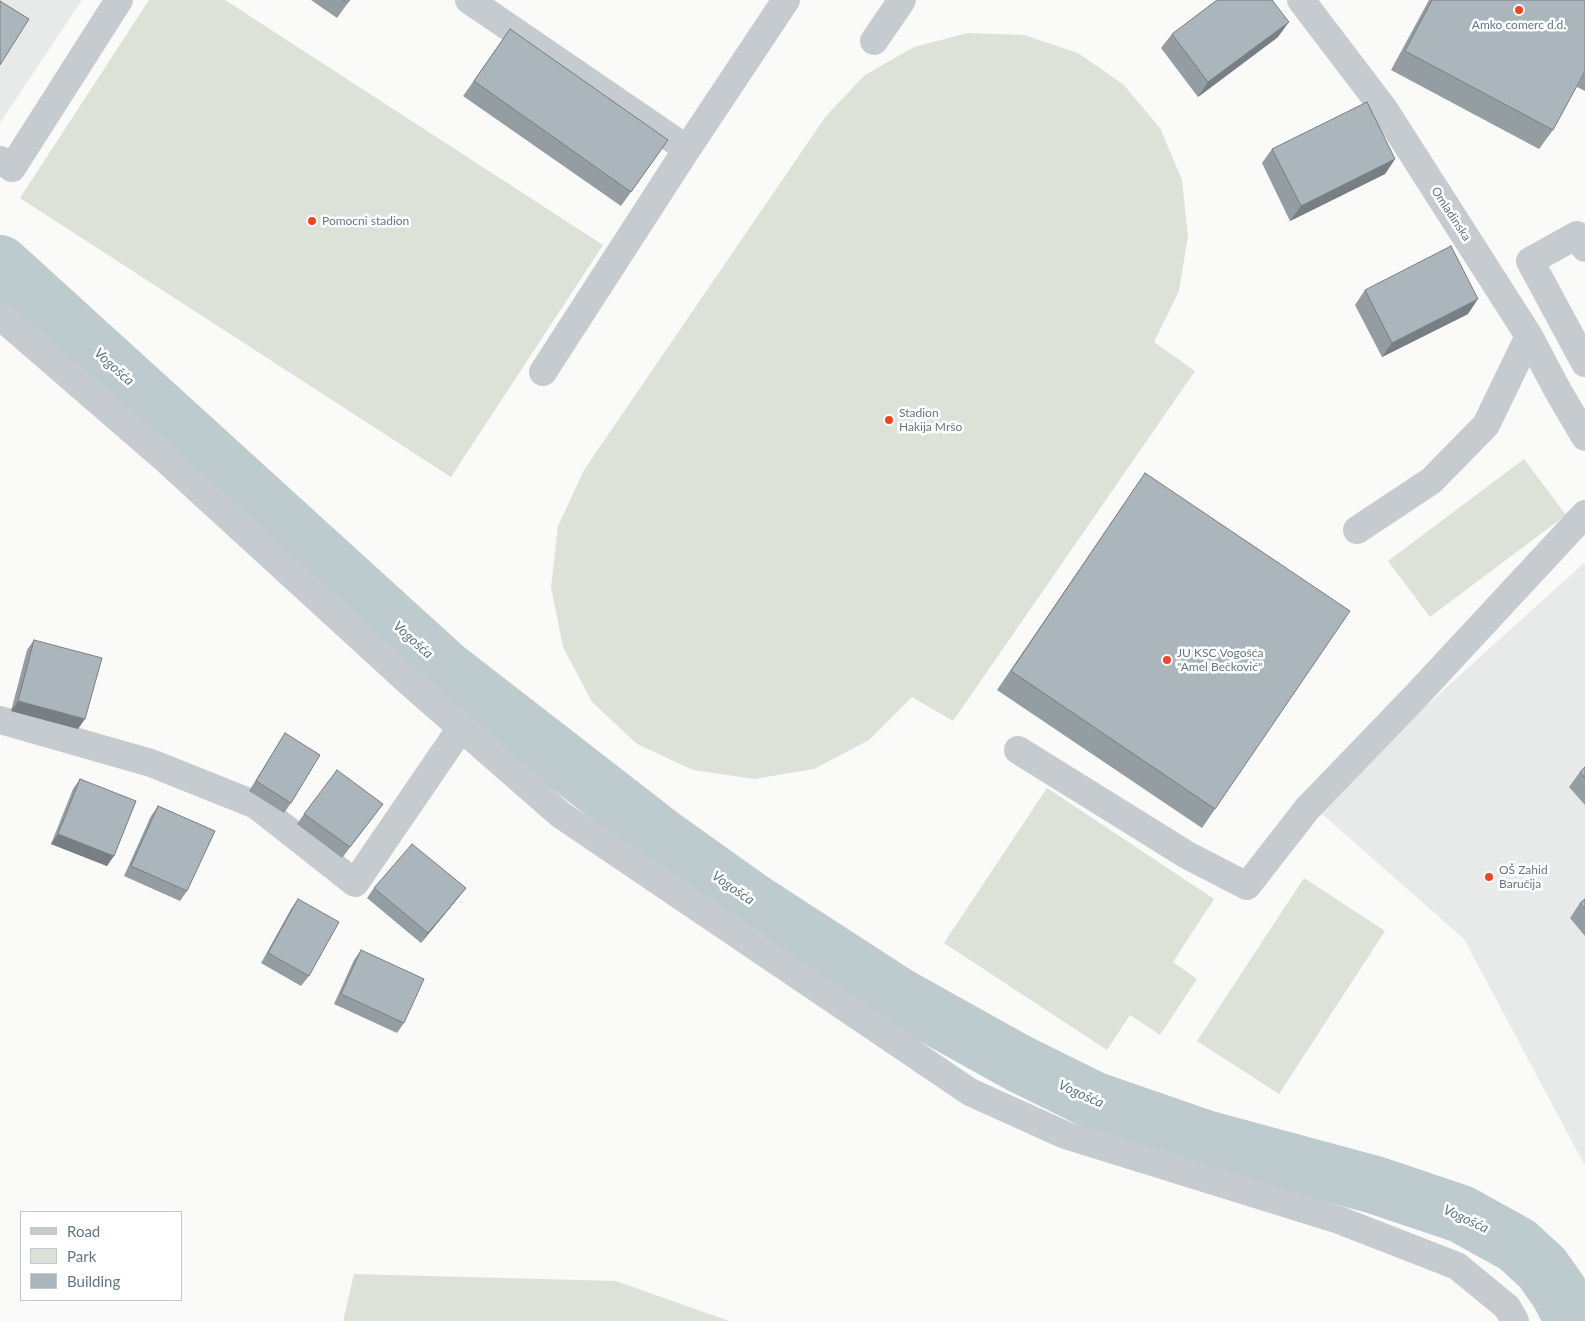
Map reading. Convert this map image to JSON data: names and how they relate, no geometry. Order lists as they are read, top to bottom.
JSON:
{
  "streets": {
    "street": ["Omladinska"]
  },
  "water": ["Vogošća"],
  "places": [
    "Amko comerc d.d.",
    "Pomocni stadion",
    "Stadion Hakija Mršo",
    "JU KSC Vogošća \"Amel Bečković\"",
    "OŠ Zahid Baručija"
  ],
  "legend": ["Road", "Park", "Building"]
}
